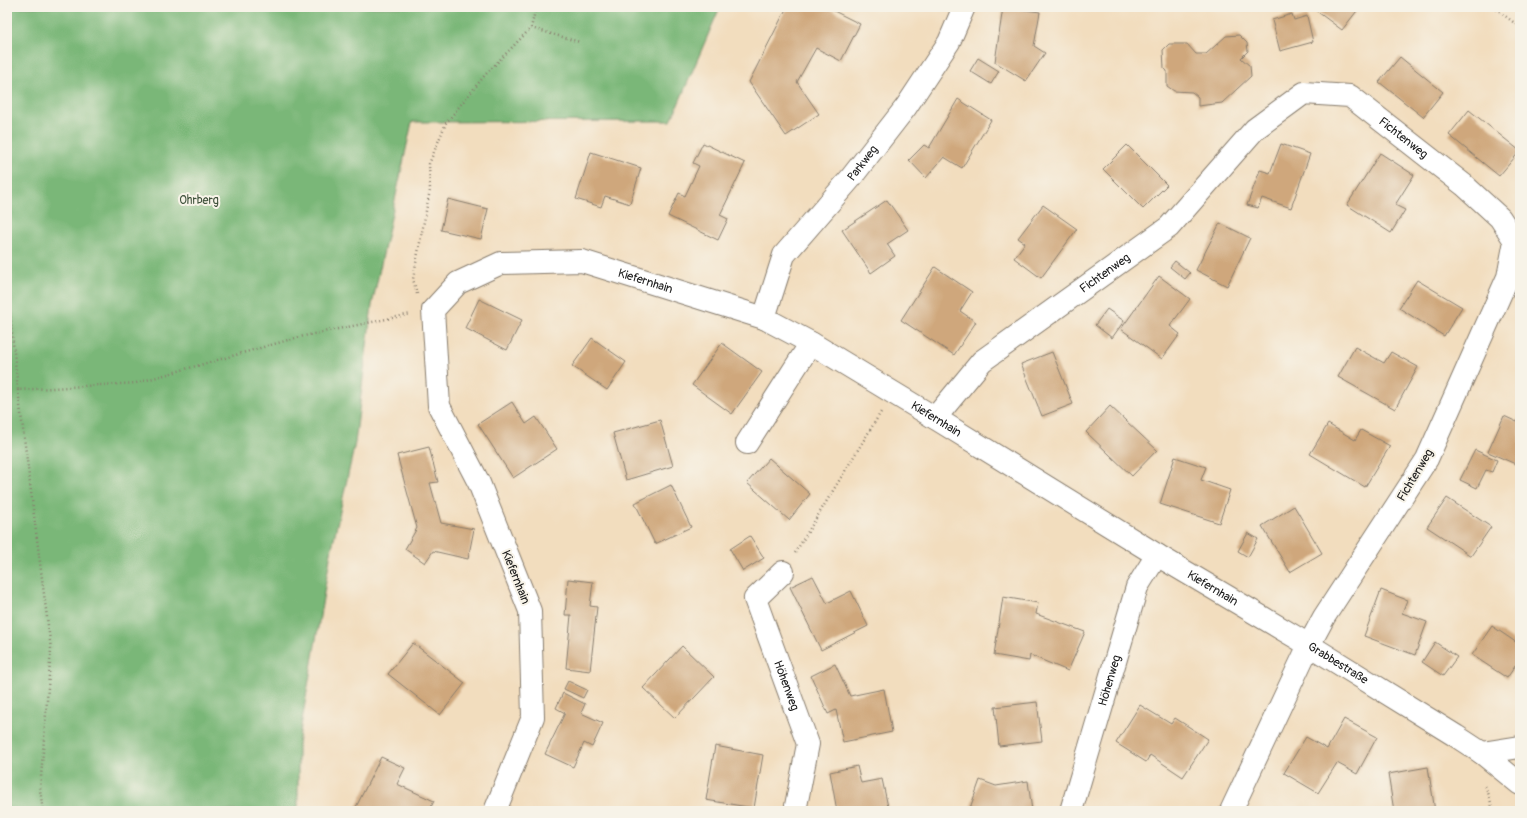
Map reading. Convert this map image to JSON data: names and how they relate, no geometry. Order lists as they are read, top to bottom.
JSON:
{
  "streets": {
    "street": [
      "Fichtenweg",
      "Parkweg",
      "Kiefernhain",
      "Grabbestraße",
      "Höhenweg"
    ]
  },
  "crossings": [
    ["Fichtenweg", "Kiefernhain"],
    ["Fichtenweg", "Grabbestraße"],
    ["Parkweg", "Kiefernhain"],
    ["Kiefernhain", "Grabbestraße"],
    ["Kiefernhain", "Höhenweg"]
  ],
  "parks": ["Ohrberg"]
}
